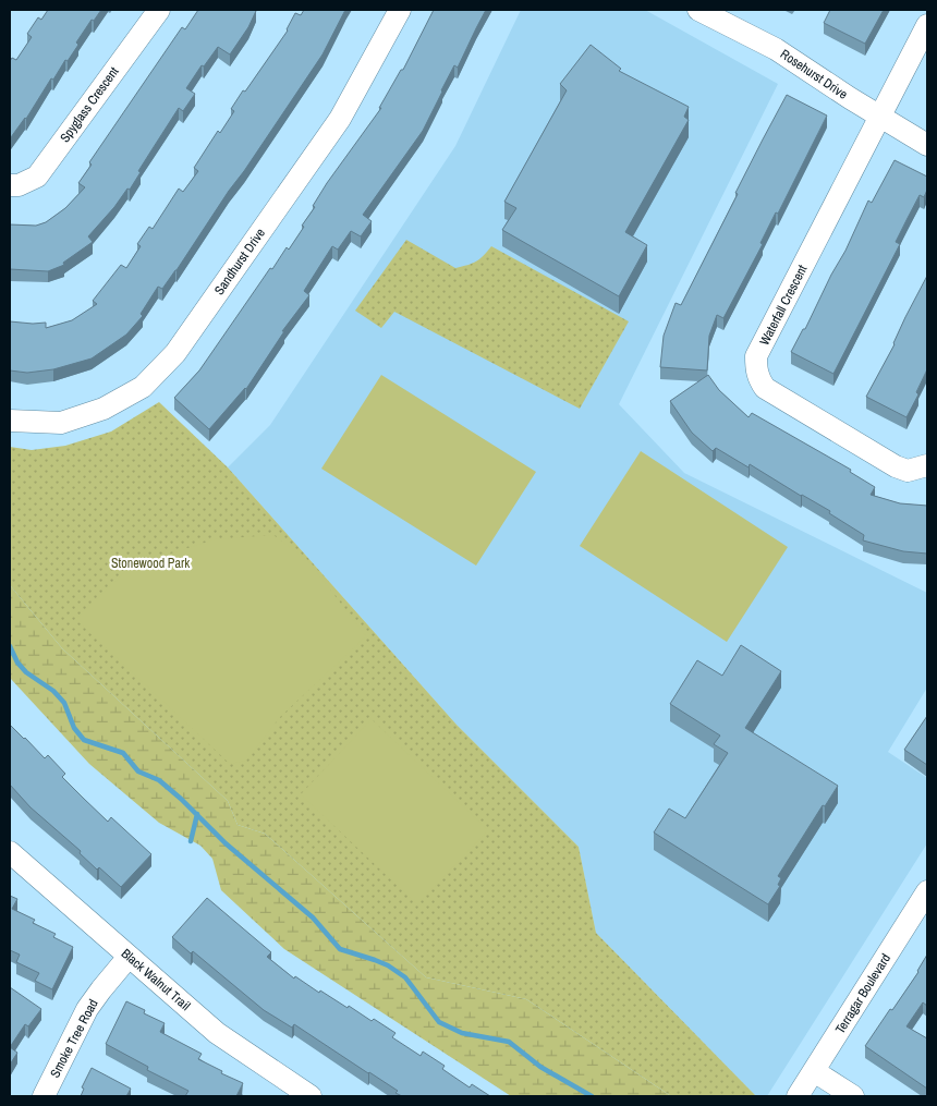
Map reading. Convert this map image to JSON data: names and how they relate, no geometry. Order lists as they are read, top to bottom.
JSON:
{
  "streets": {
    "street": [
      "Rosehurst Drive",
      "Spyglass Crescent",
      "Sandhurst Drive",
      "Waterfall Crescent",
      "Black Walnut Trail",
      "Terragar Boulevard",
      "Smoke Tree Road"
    ]
  },
  "crossings": [
    ["Rosehurst Drive", "Waterfall Crescent"],
    ["Black Walnut Trail", "Smoke Tree Road"]
  ],
  "parks": ["Stonewood Park"]
}
